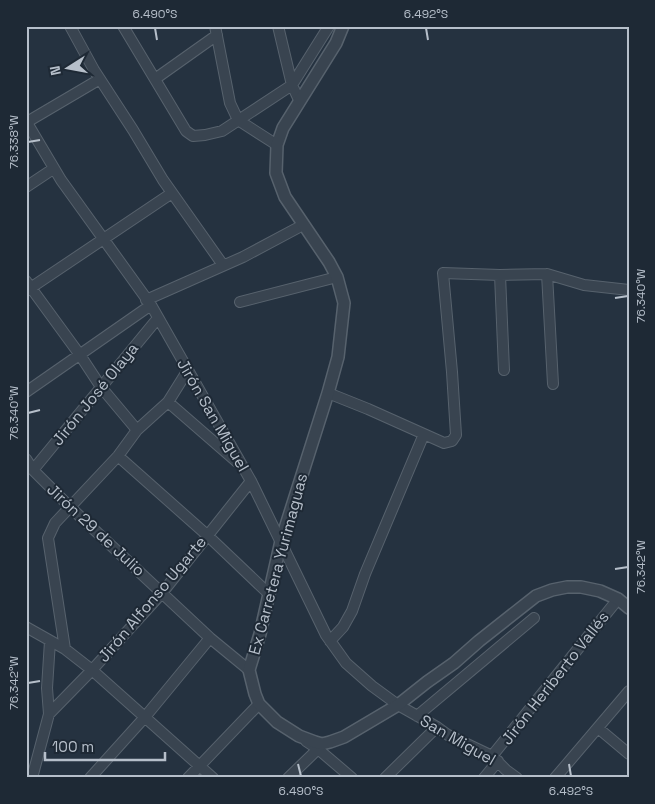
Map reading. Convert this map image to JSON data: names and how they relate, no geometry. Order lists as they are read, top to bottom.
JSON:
{
  "streets": {
    "street": [
      "Jirón José Olaya",
      "Jirón San Miguel",
      "Jirón 29 de Julio",
      "Ex Carretera Yurimaguas",
      "Jirón Alfonso Ugarte",
      "Jirón Heriberto Vallés",
      "San Miguel"
    ]
  },
  "crossings": [
    ["Jirón José Olaya", "Jirón San Miguel"],
    ["Jirón José Olaya", "Jirón 29 de Julio"],
    ["Jirón San Miguel", "Ex Carretera Yurimaguas"],
    ["Jirón San Miguel", "Jirón Alfonso Ugarte"],
    ["Jirón San Miguel", "San Miguel"],
    ["Jirón 29 de Julio", "Ex Carretera Yurimaguas"],
    ["Jirón 29 de Julio", "Jirón Alfonso Ugarte"],
    ["Ex Carretera Yurimaguas", "Jirón Heriberto Vallés"],
    ["Ex Carretera Yurimaguas", "San Miguel"],
    ["Jirón Heriberto Vallés", "San Miguel"]
  ],
  "scale_bar": "100 m",
  "north": "left",
  "coordinates": [
    "6.490°S",
    "6.492°S",
    "76.338°W",
    "76.340°W",
    "76.342°W"
  ]
}
